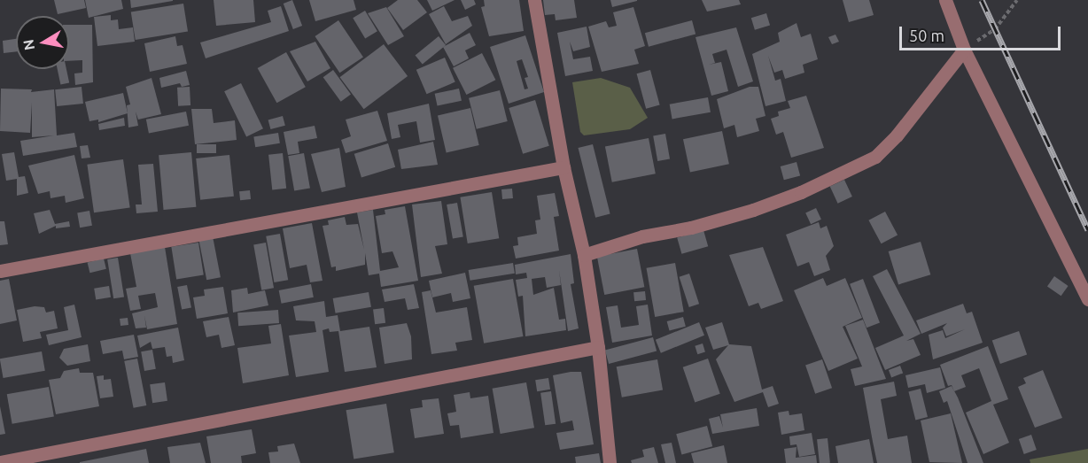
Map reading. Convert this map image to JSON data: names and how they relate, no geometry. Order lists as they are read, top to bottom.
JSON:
{
  "scale_bar": "50 m",
  "north": "left"
}
